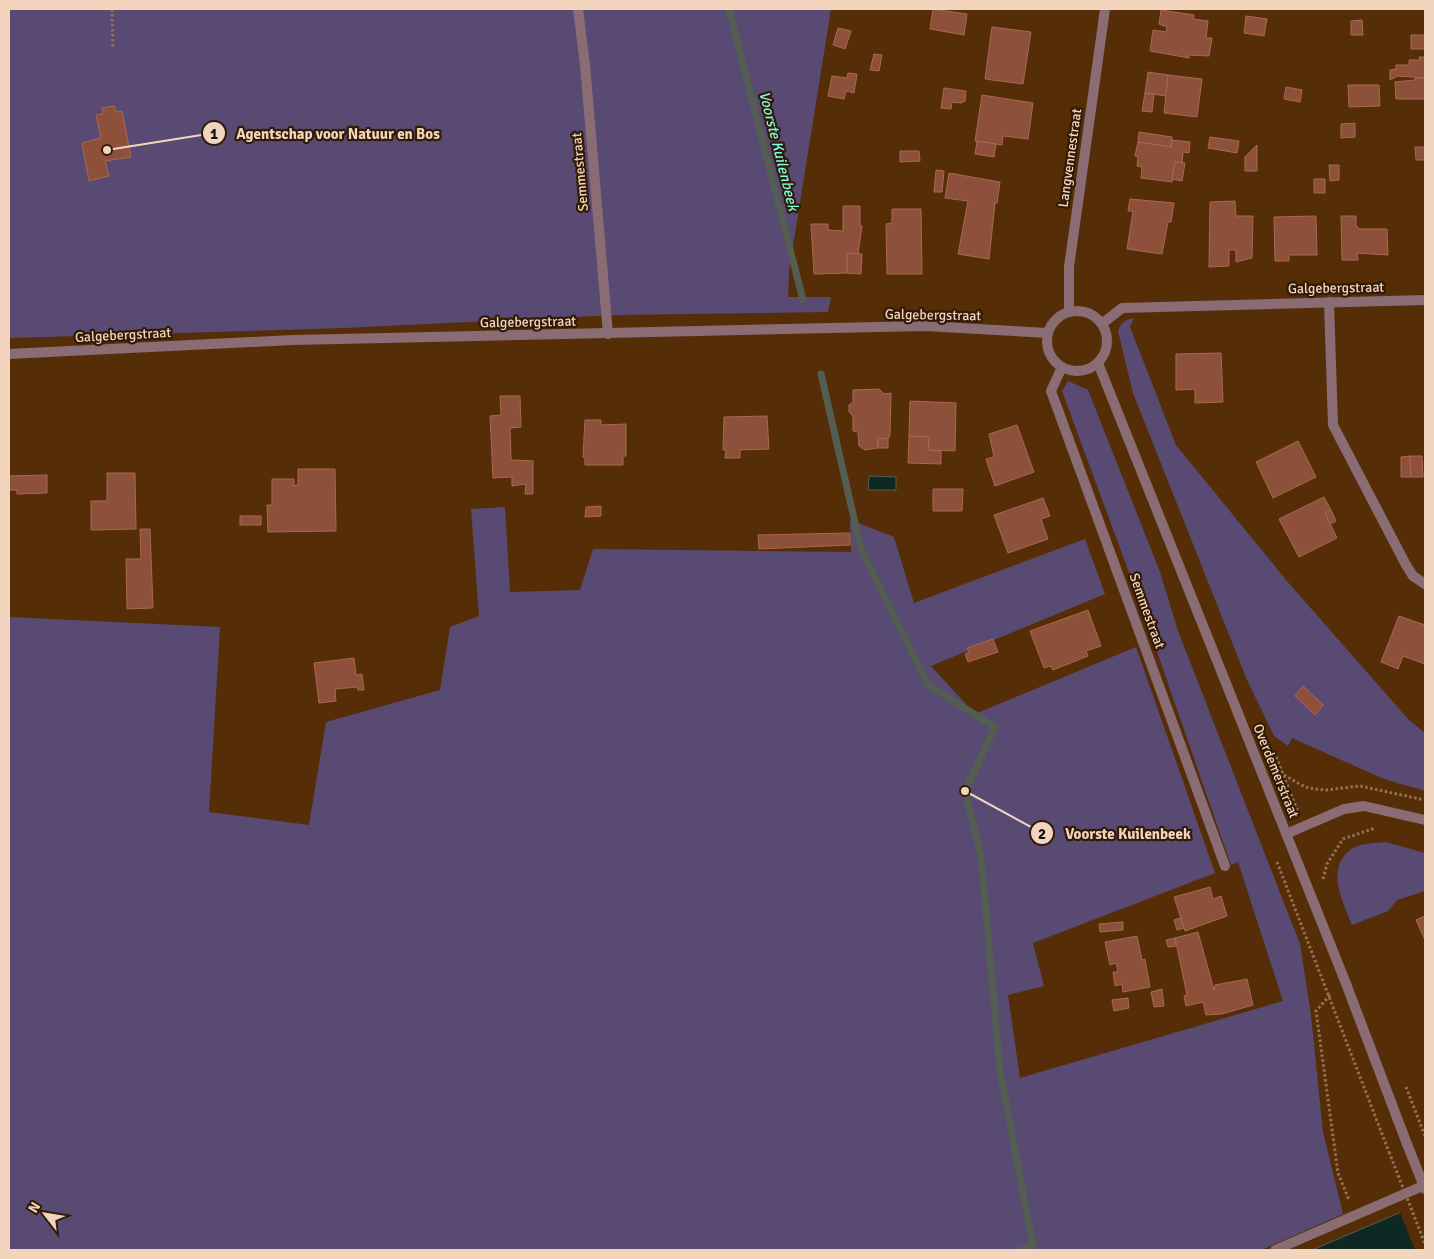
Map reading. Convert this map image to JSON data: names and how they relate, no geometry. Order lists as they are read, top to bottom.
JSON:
{
  "streets": {
    "street": [
      "Langvennestraat",
      "Semmestraat",
      "Galgebergstraat",
      "Overdemerstraat"
    ]
  },
  "crossings": [
    ["Langvennestraat", "Semmestraat"],
    ["Langvennestraat", "Galgebergstraat"],
    ["Langvennestraat", "Overdemerstraat"],
    ["Semmestraat", "Galgebergstraat"],
    ["Semmestraat", "Overdemerstraat"],
    ["Galgebergstraat", "Overdemerstraat"]
  ],
  "water": ["Voorste Kuilenbeek"],
  "places": ["Agentschap voor Natuur en Bos", "Voorste Kuilenbeek"],
  "north": "top left"
}
